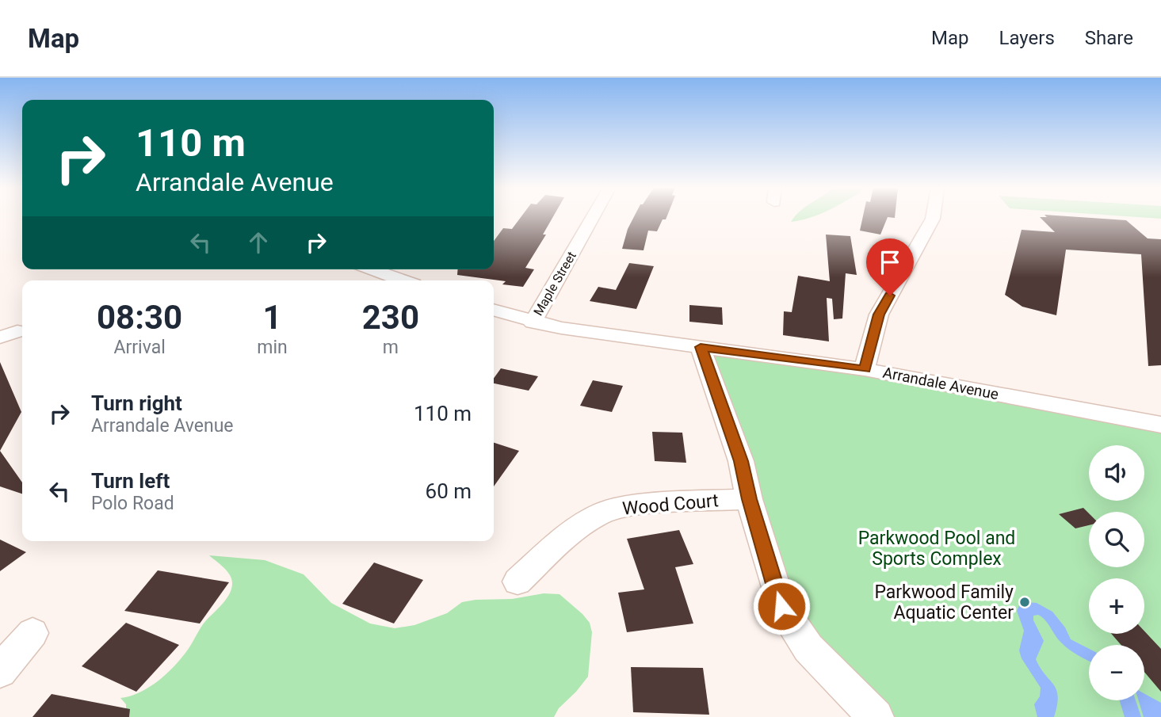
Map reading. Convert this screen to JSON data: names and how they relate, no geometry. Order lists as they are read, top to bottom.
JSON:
{
  "streets": {
    "street": ["Maple Street", "Arrandale Avenue", "Wood Court"]
  },
  "crossings": [
    ["Maple Street", "Arrandale Avenue"]
  ],
  "parks": ["Parkwood Pool and Sports Complex"],
  "places": ["Parkwood Family Aquatic Center"],
  "page": {
    "header": "Map",
    "nav": ["Map", "Layers", "Share"],
    "turn": ["110 m", "Arrandale Avenue"],
    "eta": [
      "08:30",
      "Arrival",
      "1",
      "min",
      "230",
      "m"
    ],
    "list": [
      {
        "name": "Turn right",
        "note": "Arrandale Avenue",
        "value": "110 m"
      },
      {
        "name": "Turn left",
        "note": "Polo Road",
        "value": "60 m"
      }
    ],
    "map_buttons": ["+", "−"]
  }
}
